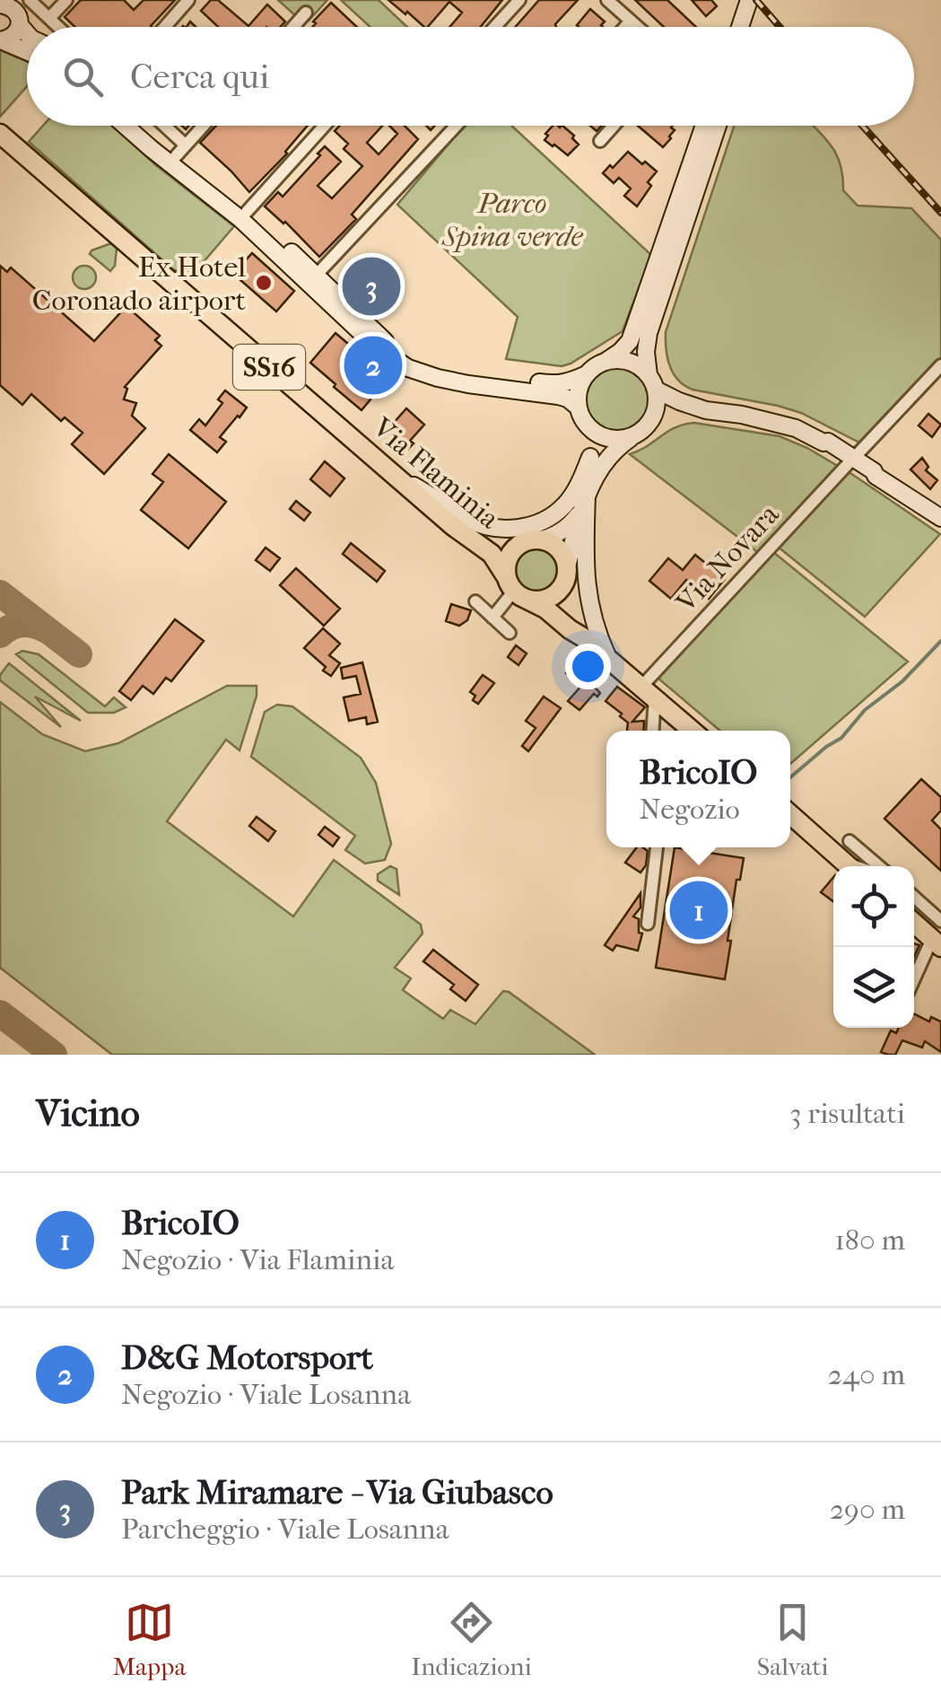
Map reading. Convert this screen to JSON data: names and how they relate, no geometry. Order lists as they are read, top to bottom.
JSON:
{
  "streets": {
    "main road": ["SS16", "Via Flaminia"],
    "street": ["Via Novara"]
  },
  "crossings": [
    ["Via Flaminia", "Via Novara"]
  ],
  "parks": ["Parco Spina verde"],
  "places": ["Ex Hotel Coronado airport"],
  "page": {
    "search": "Cerca qui",
    "pins": ["3", "2", "1"],
    "popup": ["BricoIO", "Negozio"],
    "heading": ["Vicino", "3 risultati"],
    "list": [
      {
        "mark": "1",
        "name": "BricoIO",
        "note": "Negozio · Via Flaminia",
        "value": "180 m"
      },
      {
        "mark": "2",
        "name": "D&G Motorsport",
        "note": "Negozio · Viale Losanna",
        "value": "240 m"
      },
      {
        "mark": "3",
        "name": "Park Miramare - Via Giubasco",
        "note": "Parcheggio · Viale Losanna",
        "value": "290 m"
      }
    ],
    "nav": ["Mappa", "Indicazioni", "Salvati"]
  }
}
